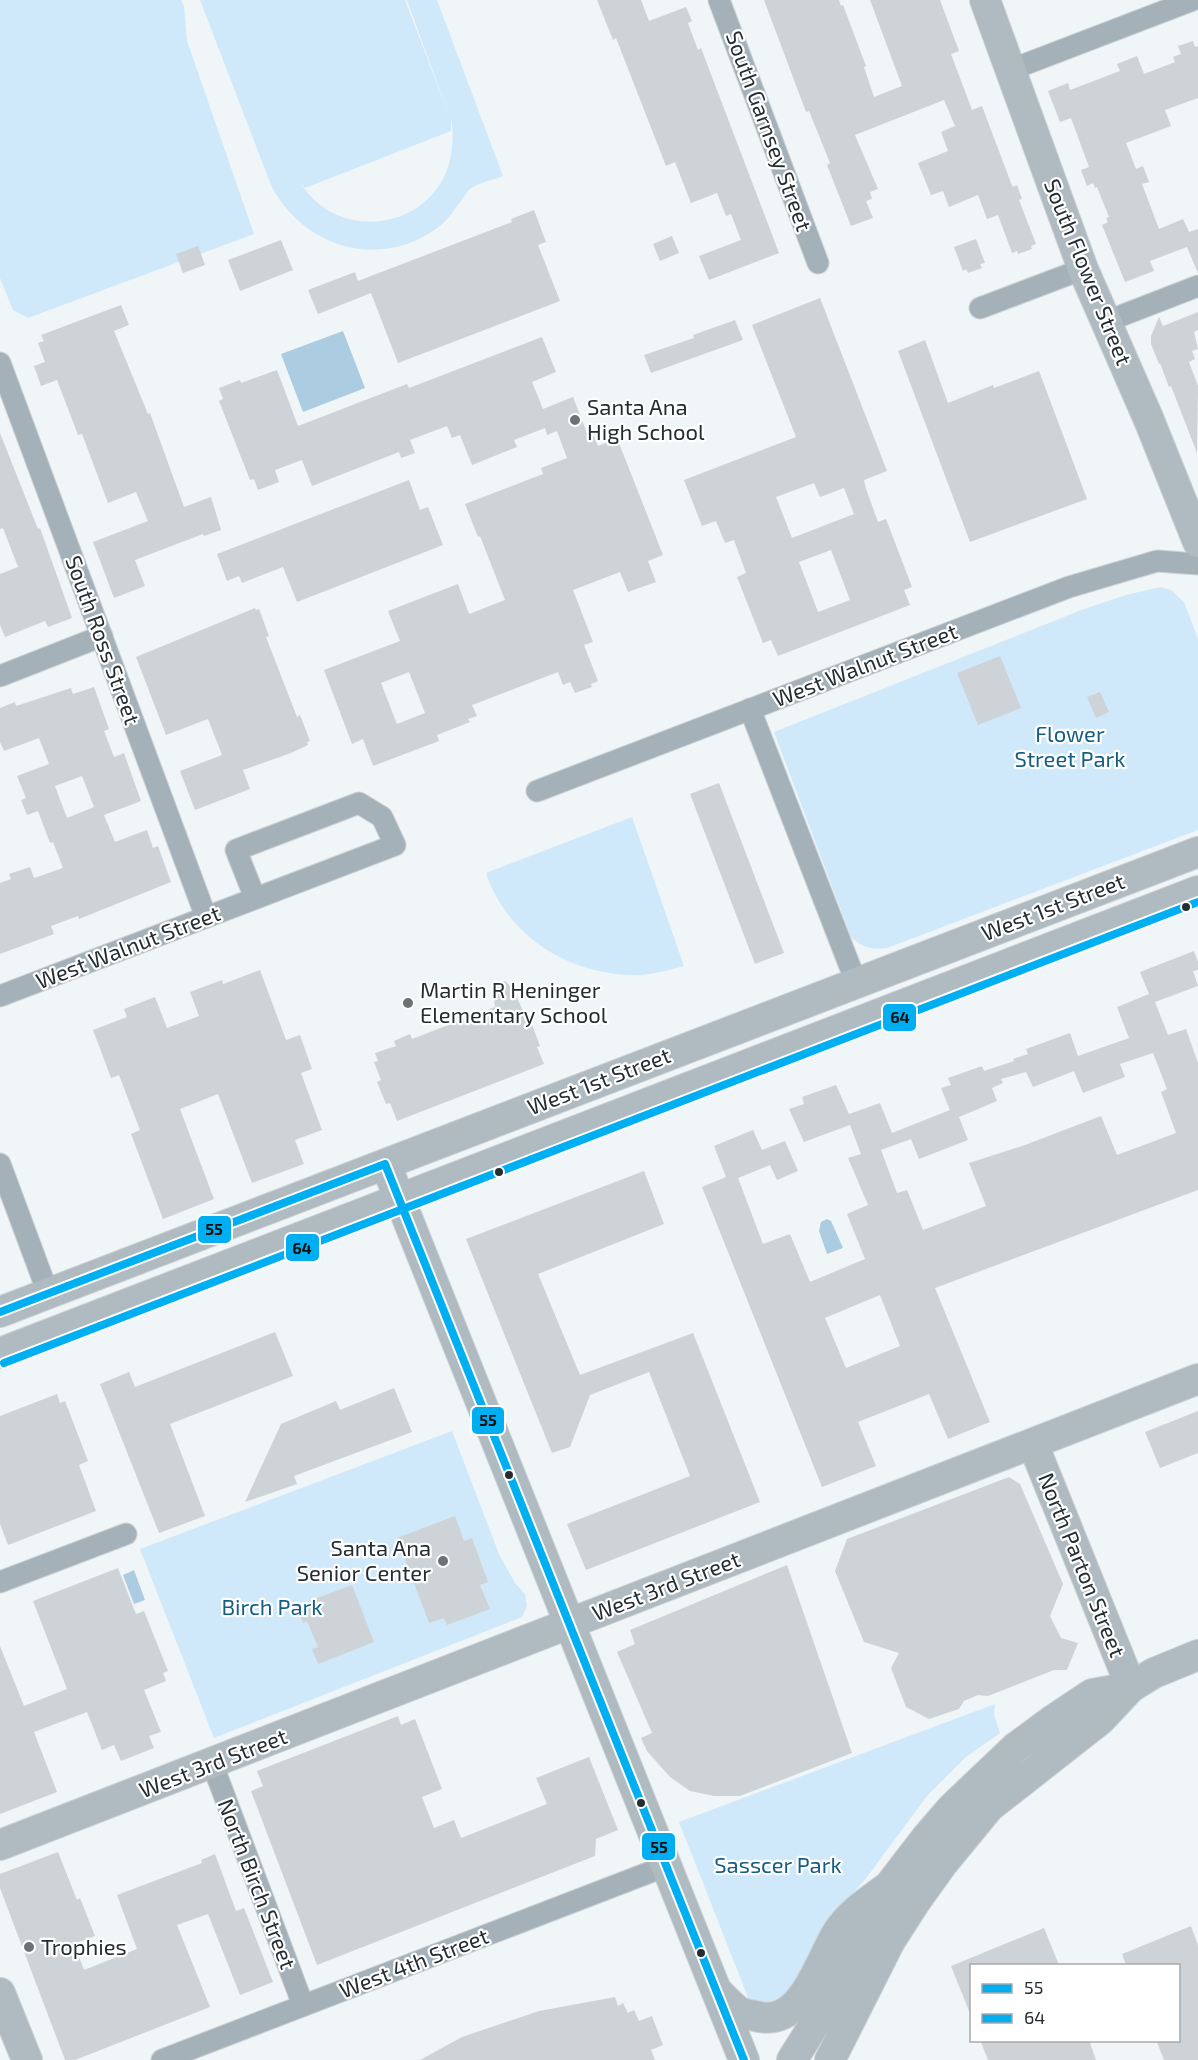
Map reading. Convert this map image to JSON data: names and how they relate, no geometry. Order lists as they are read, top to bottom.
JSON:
{
  "streets": {
    "main road": [
      "South Flower Street",
      "West 1st Street",
      "North Parton Street",
      "West 3rd Street"
    ],
    "street": [
      "South Garnsey Street",
      "South Ross Street",
      "West Walnut Street",
      "North Birch Street",
      "West 4th Street"
    ]
  },
  "crossings": [
    ["South Ross Street", "West Walnut Street"],
    ["North Parton Street", "West 3rd Street"],
    ["West 3rd Street", "North Birch Street"],
    ["North Birch Street", "West 4th Street"]
  ],
  "parks": ["Flower Street Park", "Birch Park", "Sasscer Park"],
  "places": [
    "Santa Ana High School",
    "Martin R Heninger Elementary School",
    "Santa Ana Senior Center",
    "Trophies"
  ],
  "lines": ["transit line 64", "transit line 55"],
  "legend": ["55", "64"]
}
